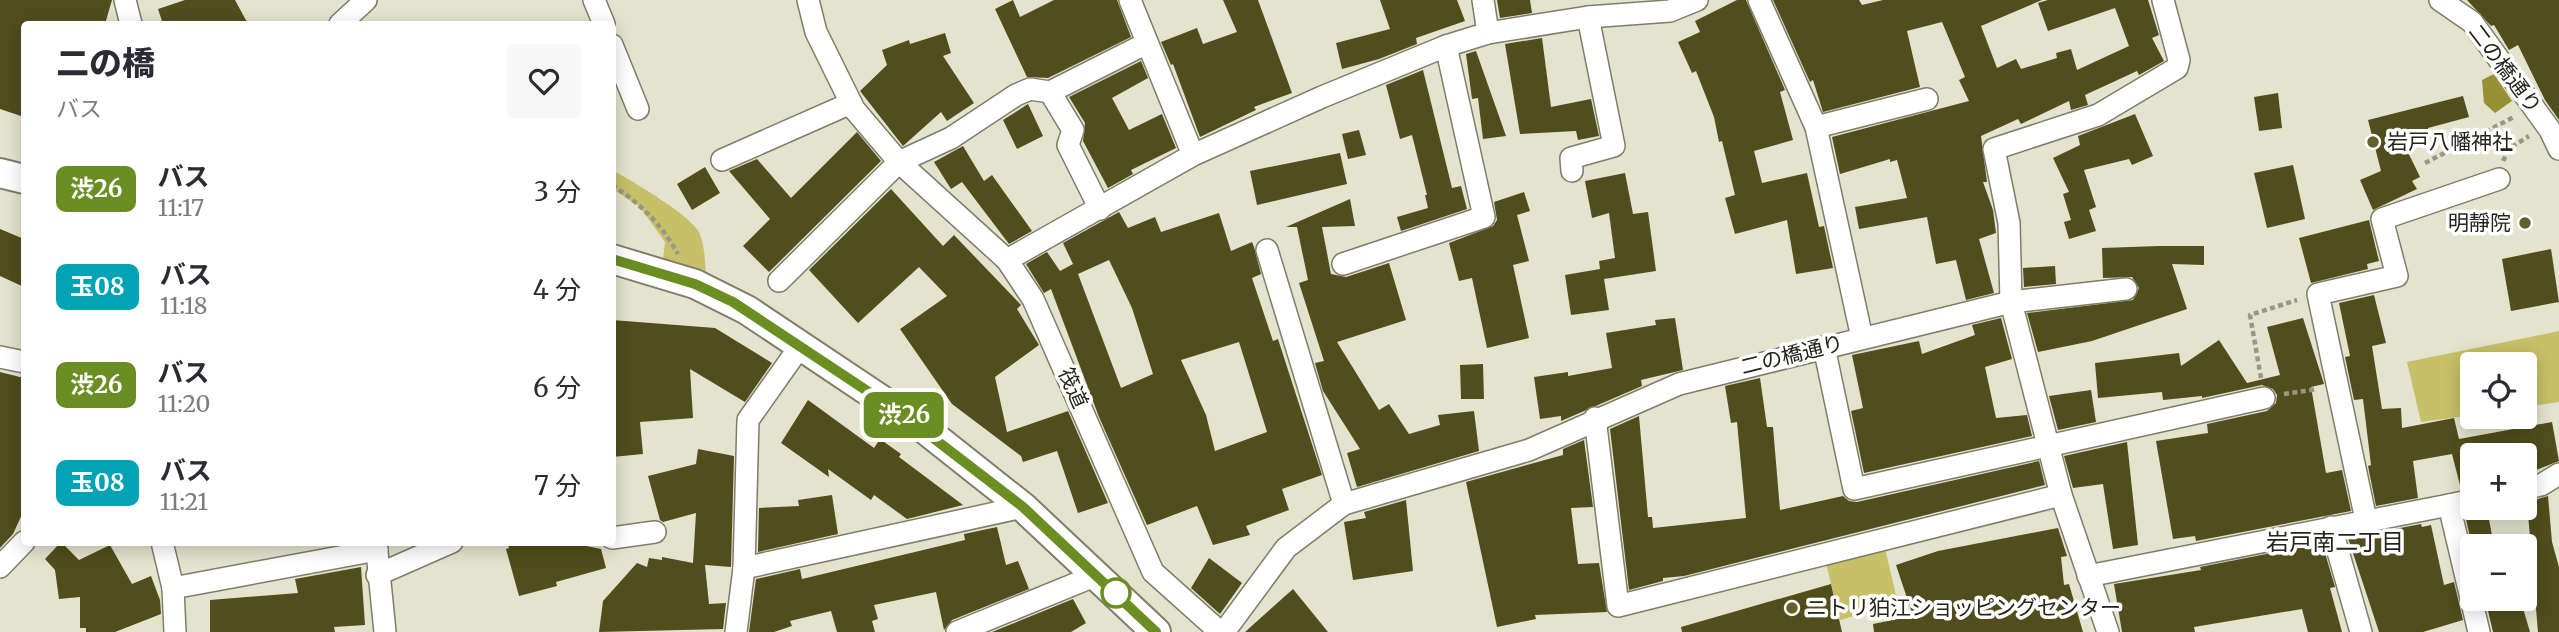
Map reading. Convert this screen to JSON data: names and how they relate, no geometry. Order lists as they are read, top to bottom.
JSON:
{
  "streets": {
    "street": ["二の橋通り", "筏道"]
  },
  "crossings": [
    ["二の橋通り", "筏道"]
  ],
  "districts": ["岩戸南二丁目"],
  "places": ["岩戸八幡神社", "明靜院", "ニトリ狛江ショッピングセンター"],
  "lines": ["bus line 渋26"],
  "page": {
    "on_map": "渋26",
    "heading": ["二の橋", "バス"],
    "list": [
      {
        "mark": "渋26",
        "name": "バス",
        "note": "11:17",
        "value": "3 分"
      },
      {
        "mark": "玉08",
        "name": "バス",
        "note": "11:18",
        "value": "4 分"
      },
      {
        "mark": "渋26",
        "name": "バス",
        "note": "11:20",
        "value": "6 分"
      },
      {
        "mark": "玉08",
        "name": "バス",
        "note": "11:21",
        "value": "7 分"
      }
    ],
    "map_buttons": ["+", "−"]
  }
}
